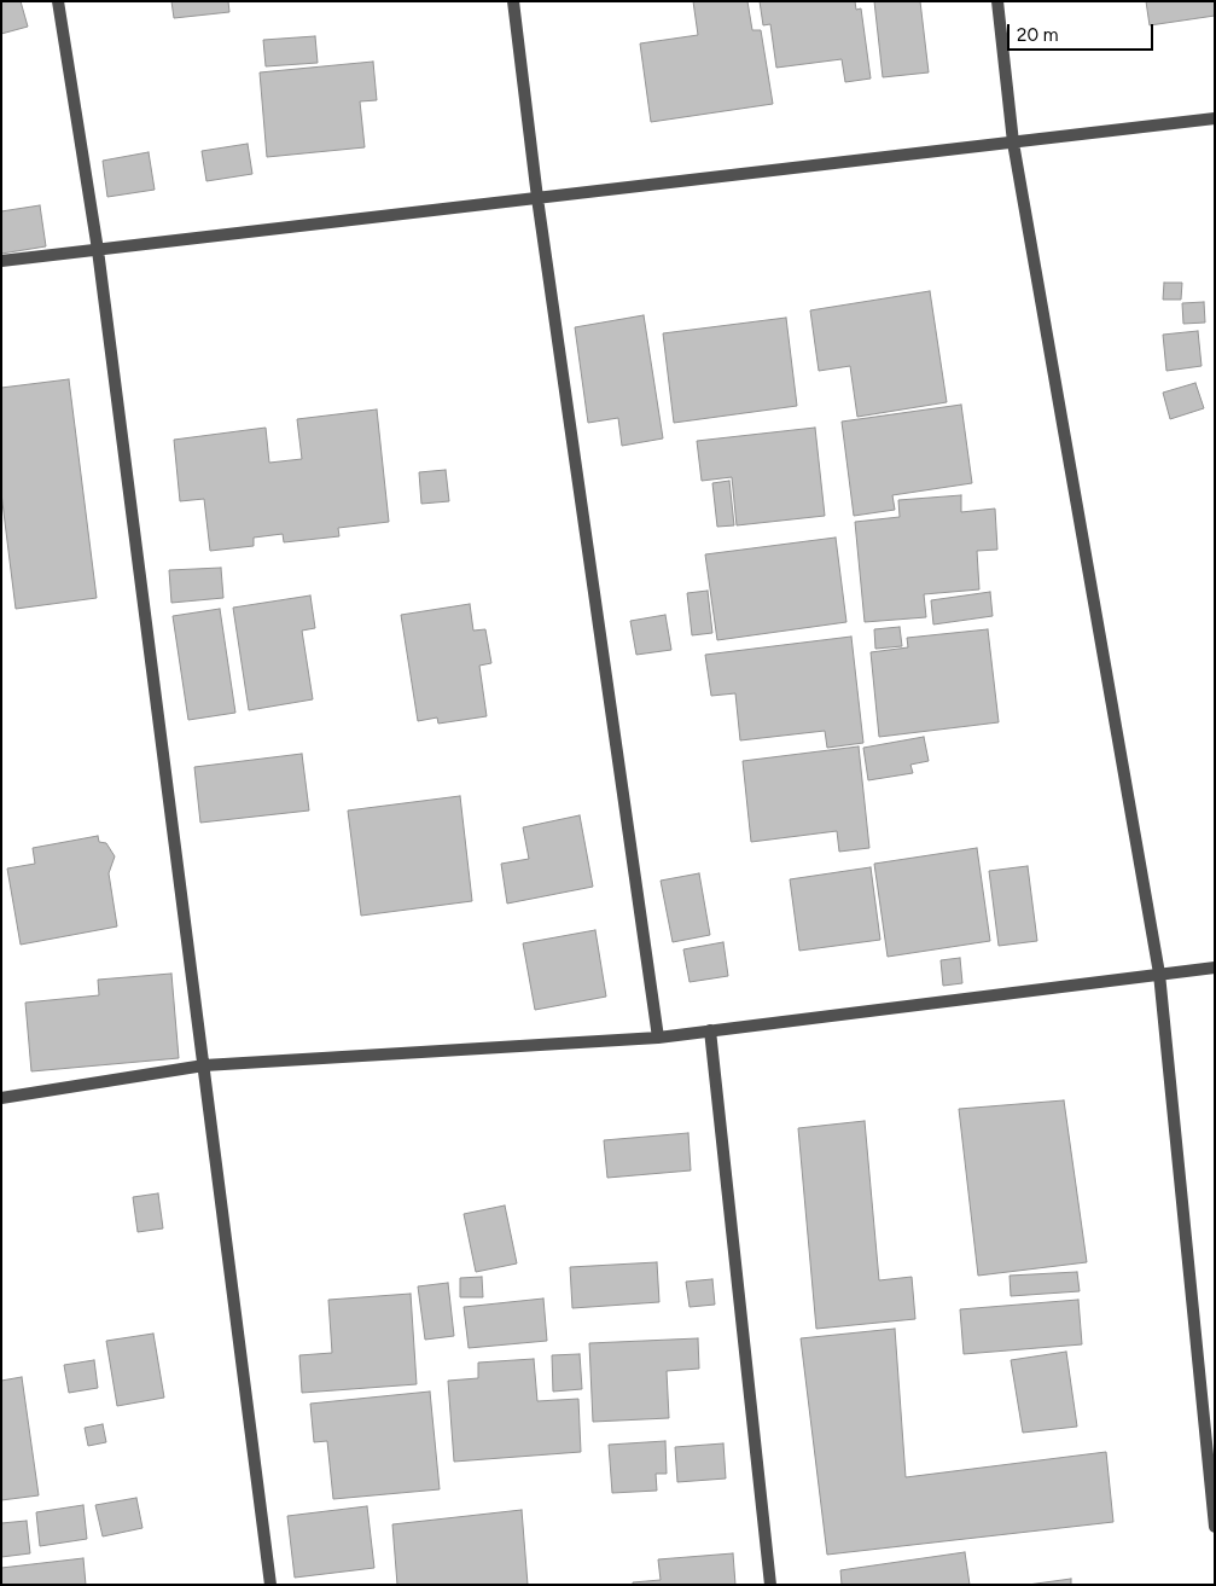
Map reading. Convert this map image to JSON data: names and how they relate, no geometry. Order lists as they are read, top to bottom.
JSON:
{
  "scale_bar": "20 m"
}
